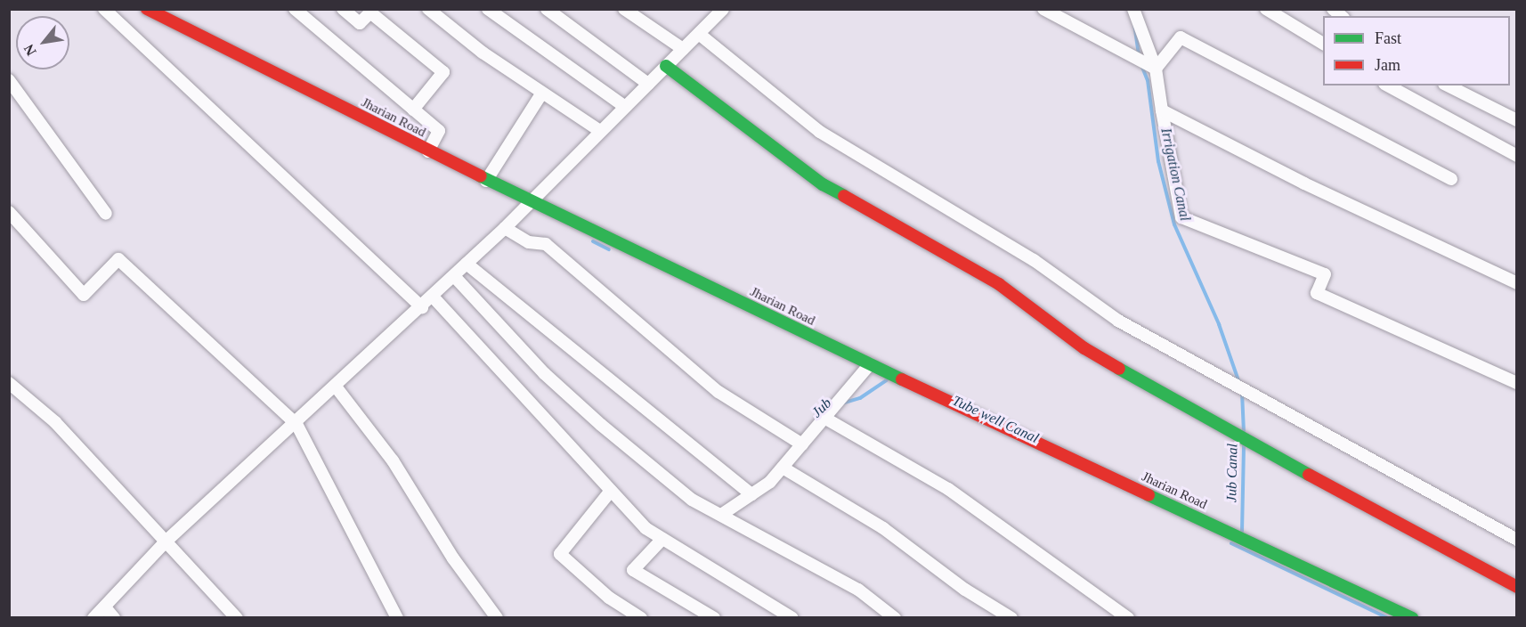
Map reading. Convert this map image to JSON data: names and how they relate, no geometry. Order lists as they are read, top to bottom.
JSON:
{
  "streets": {
    "main road": ["Jharian Road"]
  },
  "water": [
    "Irrigation Canal",
    "Jub",
    "Tube well Canal",
    "Jub Canal"
  ],
  "legend": ["Fast", "Jam"],
  "north": "bottom left"
}
